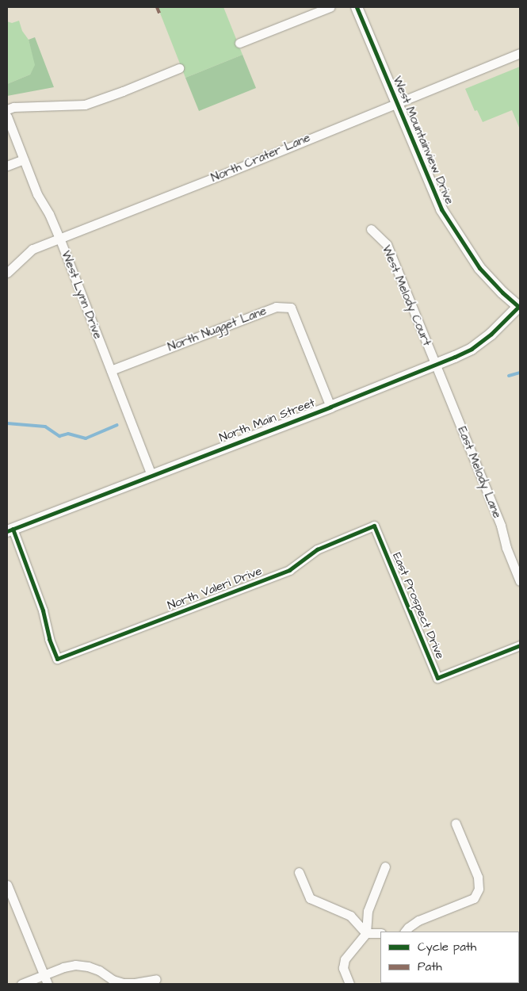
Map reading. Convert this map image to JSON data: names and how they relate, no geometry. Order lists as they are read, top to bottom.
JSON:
{
  "streets": {
    "street": [
      "West Mountainview Drive",
      "North Crater Lane",
      "West Lynn Drive",
      "West Melody Court",
      "North Nugget Lane",
      "North Main Street",
      "East Melody Lane",
      "North Valeri Drive",
      "East Prospect Drive"
    ]
  },
  "crossings": [
    ["West Mountainview Drive", "North Crater Lane"],
    ["West Mountainview Drive", "North Main Street"],
    ["North Crater Lane", "West Lynn Drive"],
    ["West Lynn Drive", "North Nugget Lane"],
    ["West Lynn Drive", "North Main Street"],
    ["West Melody Court", "North Main Street"],
    ["West Melody Court", "East Melody Lane"],
    ["North Nugget Lane", "North Main Street"],
    ["North Main Street", "East Melody Lane"],
    ["North Main Street", "North Valeri Drive"],
    ["North Valeri Drive", "East Prospect Drive"]
  ],
  "legend": ["Cycle path", "Path"]
}
